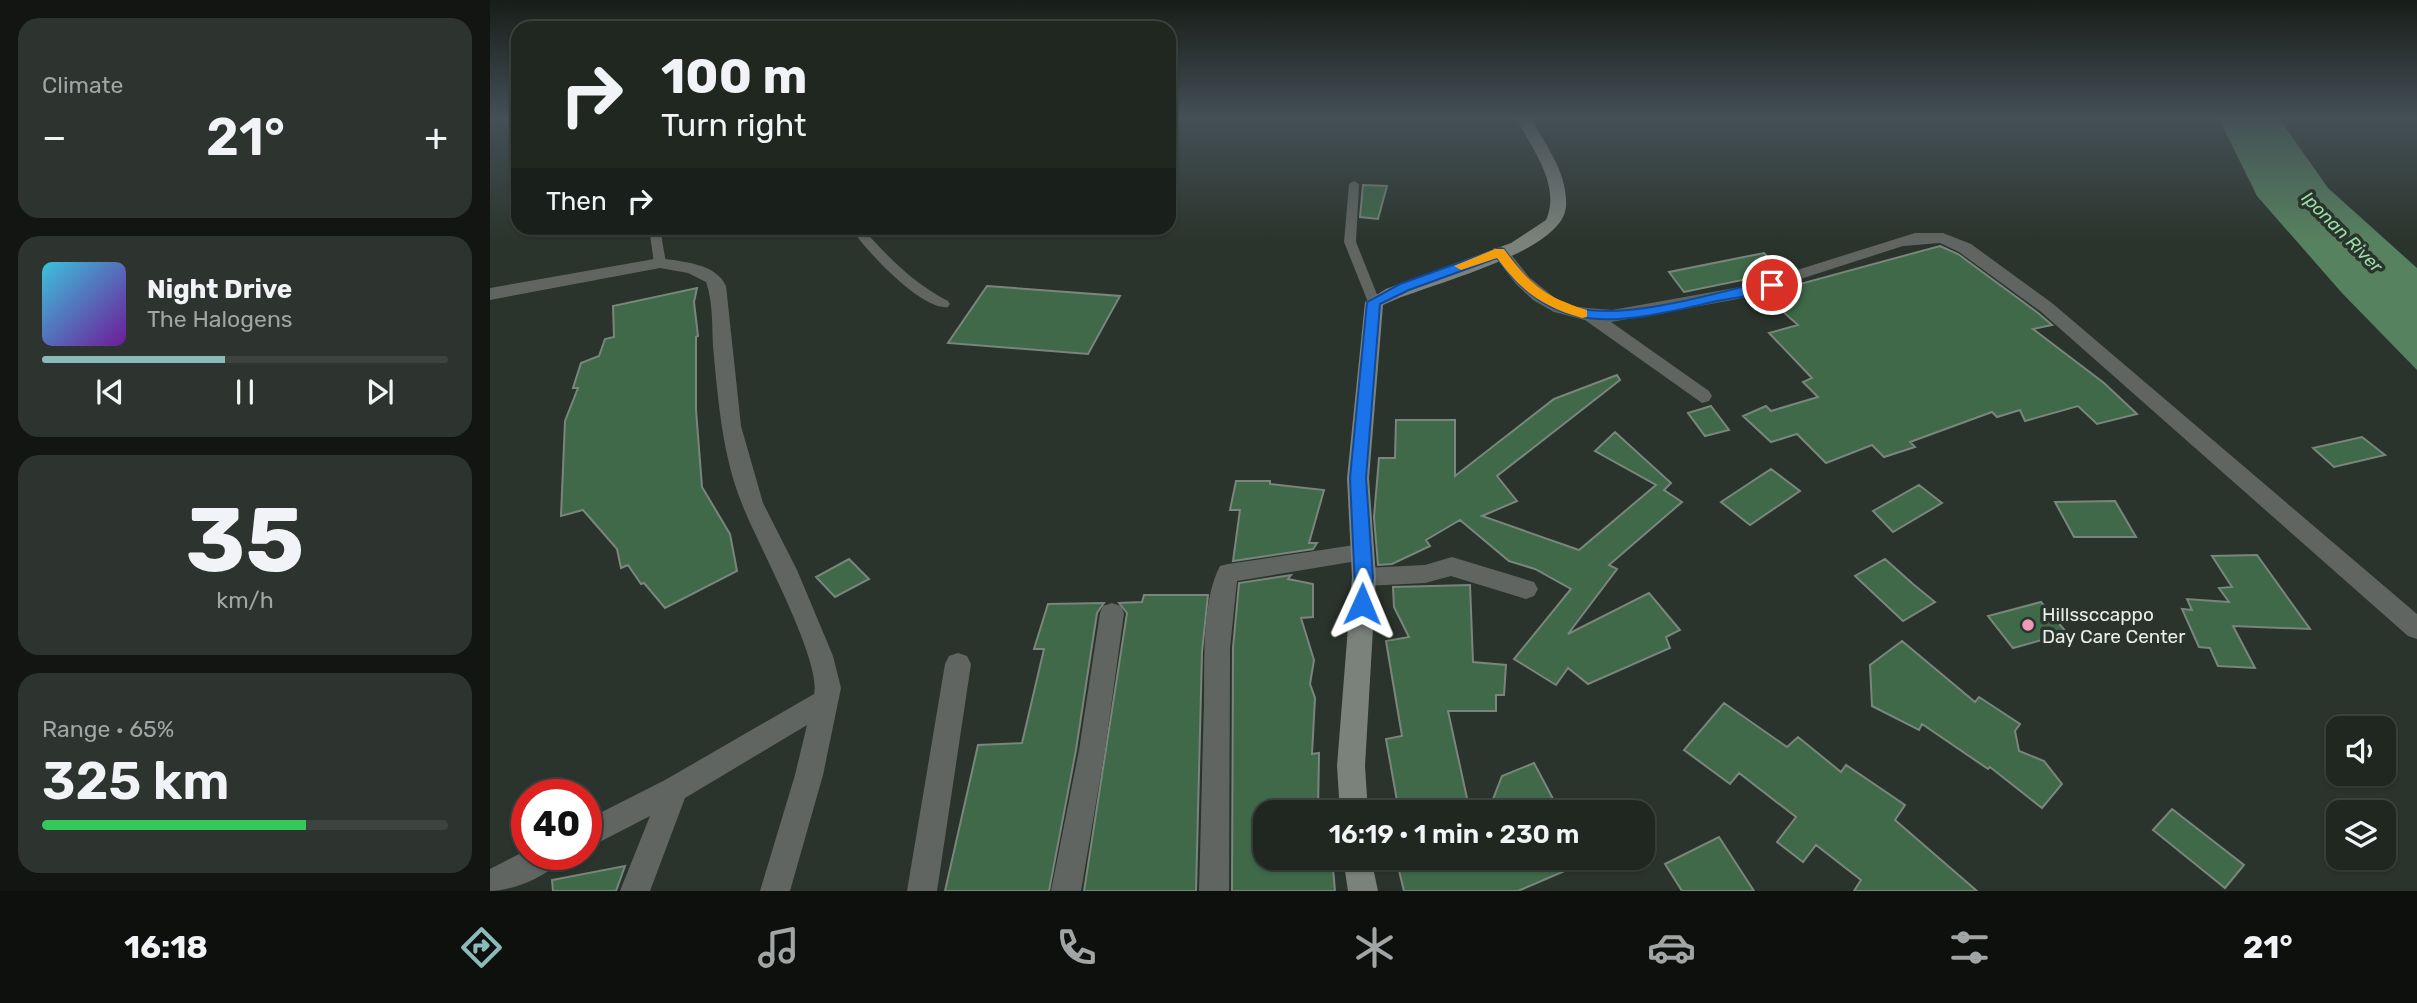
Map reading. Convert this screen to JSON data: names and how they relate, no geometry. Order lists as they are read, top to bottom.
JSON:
{
  "water": ["Iponan River"],
  "places": ["Hillssccappo Day Care Center"],
  "page": {
    "tile": [
      "Climate",
      ["35", "km/h"],
      ["Range · 65%", "325 km"]
    ],
    "turn": ["100 m", "Turn right"],
    "heat": ["−", "21°", "+"],
    "then": "Then",
    "song": ["Night Drive", "The Halogens"],
    "limit": "40",
    "trip": "16:19 · 1 min · 230 m",
    "tabs": ["16:18", "21°"]
  }
}
